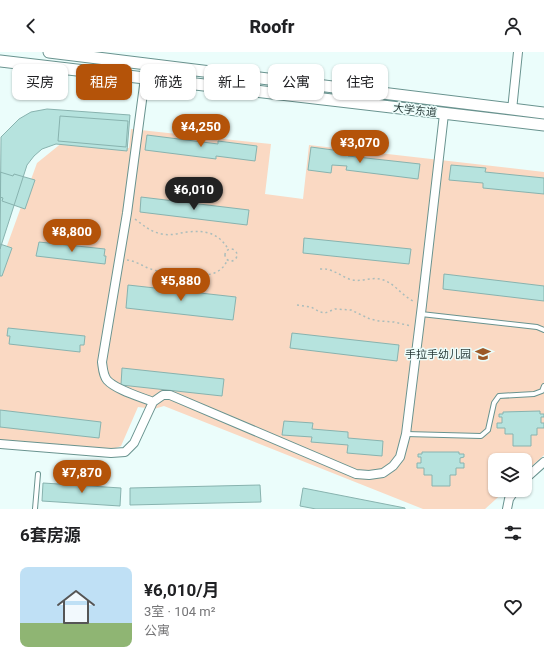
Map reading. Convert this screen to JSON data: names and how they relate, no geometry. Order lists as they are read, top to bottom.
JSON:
{
  "streets": {
    "main road": ["大学东道"]
  },
  "places": {
    "school or university": ["手拉手幼儿园"]
  },
  "page": {
    "header": "Roofr",
    "chip": [
      "买房",
      "租房",
      "筛选",
      "新上",
      "公寓",
      "住宅"
    ],
    "price": [
      "¥4,250",
      "¥3,070",
      "¥6,010",
      "¥8,800",
      "¥5,880",
      "¥7,870"
    ],
    "heading": "6套房源",
    "list": [
      {
        "name": "¥6,010/月",
        "note": "3室 · 104 m² · 公寓"
      }
    ]
  }
}
